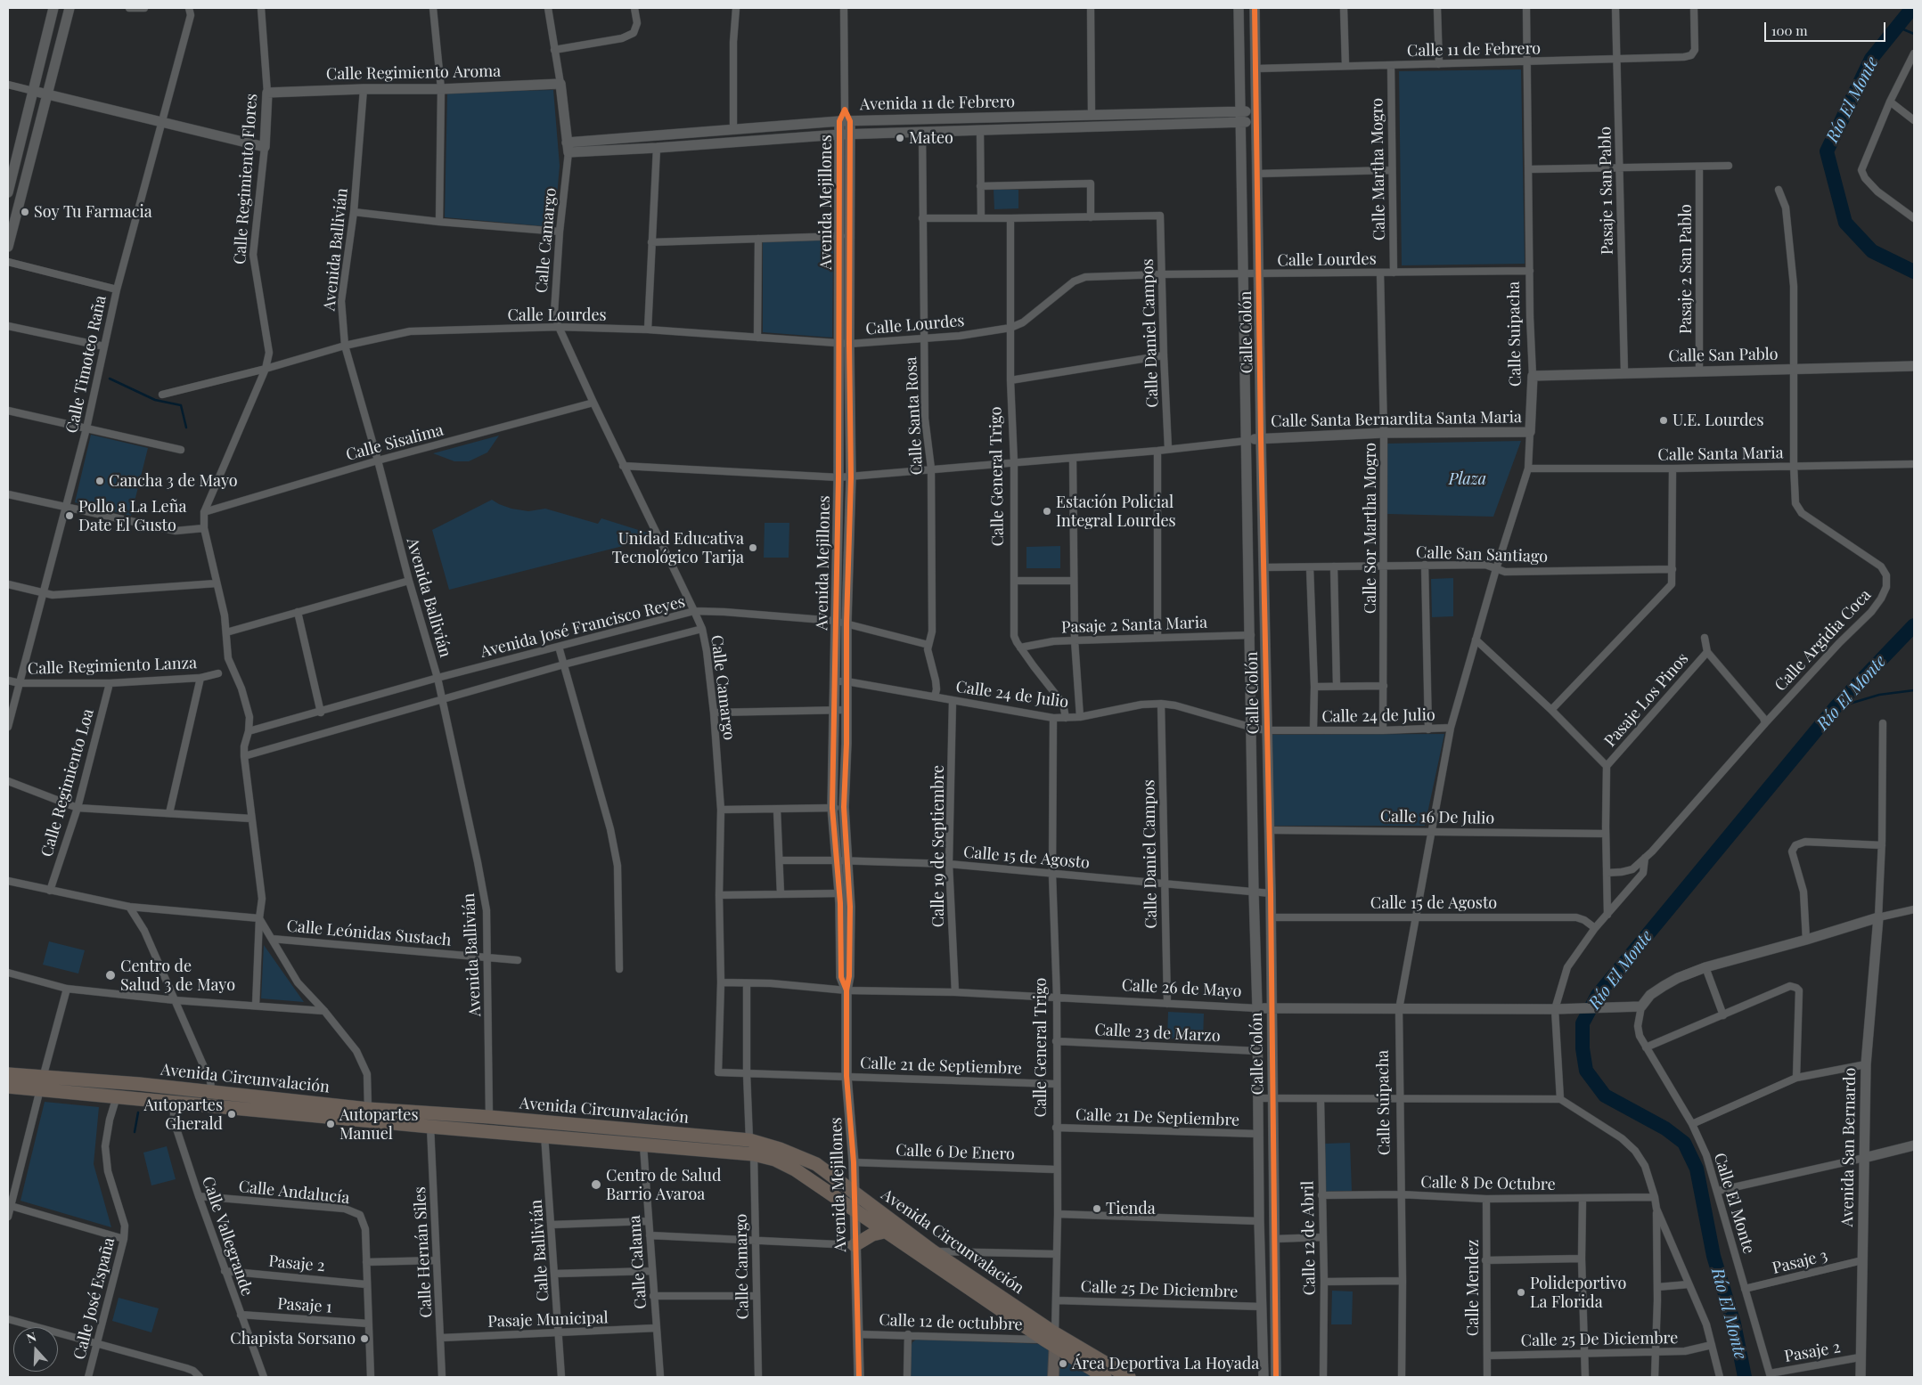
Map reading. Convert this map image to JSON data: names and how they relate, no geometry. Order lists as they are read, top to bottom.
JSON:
{
  "streets": {
    "highway": ["Avenida Circunvalación"],
    "main road": ["Calle General Trigo"],
    "street": [
      "Calle 11 de Febrero",
      "Calle Regimiento Aroma",
      "Avenida 11 de Febrero",
      "Calle Martha Mogro",
      "Calle Regimiento Flores",
      "Pasaje 1 San Pablo",
      "Avenida Mejillones",
      "Calle Camargo",
      "Avenida Ballivián",
      "Calle Lourdes",
      "Pasaje 2 San Pablo",
      "Calle Colón",
      "Calle Daniel Campos",
      "Calle Suipacha",
      "Calle San Pablo",
      "Calle Timoteo Raña",
      "Calle Santa Rosa",
      "Calle Santa Bernardita Santa Maria",
      "Calle Sisalima",
      "Calle Santa Maria",
      "Calle Sor Martha Mogro",
      "Calle San Santiago",
      "Pasaje 2 Santa Maria",
      "Avenida José Francisco Reyes",
      "Calle Argidia Coca",
      "Calle Regimiento Lanza",
      "Calle 24 de Julio",
      "Pasaje Los Pinos",
      "Calle Regimiento Loa",
      "Calle 16 De Julio",
      "Calle 19 de Septiembre",
      "Calle 15 de Agosto",
      "Calle Leónidas Sustach",
      "Calle 26 de Mayo",
      "Calle 23 de Marzo",
      "Calle 21 de Septiembre",
      "Calle 21 De Septiembre",
      "Avenida San Bernardo",
      "Calle 6 De Enero",
      "Calle 8 De Octubre",
      "Calle Andalucía",
      "Calle El Monte",
      "Calle Vallegrande",
      "Calle 12 de Abril",
      "Calle Ballivián",
      "Calle Hernán Siles",
      "Calle Calama",
      "Pasaje 3",
      "Pasaje 2",
      "Calle Mendez",
      "Calle 25 De Diciembre",
      "Calle José España",
      "Pasaje 1",
      "Pasaje Municipal",
      "Calle 12 de octubbre"
    ]
  },
  "crossings": [
    ["Calle 11 de Febrero", "Calle Martha Mogro"],
    ["Calle 11 de Febrero", "Pasaje 1 San Pablo"],
    ["Calle 11 de Febrero", "Calle Colón"],
    ["Calle 11 de Febrero", "Calle Suipacha"],
    ["Calle Regimiento Aroma", "Calle Regimiento Flores"],
    ["Calle Regimiento Aroma", "Avenida Ballivián"],
    ["Avenida 11 de Febrero", "Avenida Mejillones"],
    ["Avenida 11 de Febrero", "Calle Camargo"],
    ["Avenida 11 de Febrero", "Calle Colón"],
    ["Avenida 11 de Febrero", "Calle Santa Rosa"],
    ["Calle Martha Mogro", "Calle Lourdes"],
    ["Calle Regimiento Flores", "Calle Lourdes"],
    ["Calle Regimiento Flores", "Calle Sisalima"],
    ["Calle Regimiento Flores", "Avenida José Francisco Reyes"],
    ["Pasaje 1 San Pablo", "Calle San Pablo"],
    ["Avenida Mejillones", "Calle Lourdes"],
    ["Avenida Mejillones", "Calle Santa Bernardita Santa Maria"],
    ["Avenida Mejillones", "Avenida José Francisco Reyes"],
    ["Avenida Mejillones", "Calle 24 de Julio"],
    ["Avenida Mejillones", "Calle 15 de Agosto"],
    ["Avenida Mejillones", "Calle 26 de Mayo"],
    ["Avenida Mejillones", "Calle 21 de Septiembre"],
    ["Avenida Mejillones", "Avenida Circunvalación"],
    ["Avenida Mejillones", "Calle 6 De Enero"],
    ["Avenida Mejillones", "Calle 12 de octubbre"],
    ["Calle Camargo", "Calle Lourdes"],
    ["Calle Camargo", "Calle Santa Bernardita Santa Maria"],
    ["Calle Camargo", "Calle Sisalima"],
    ["Calle Camargo", "Avenida José Francisco Reyes"],
    ["Calle Camargo", "Calle 26 de Mayo"],
    ["Calle Camargo", "Calle 21 de Septiembre"],
    ["Calle Camargo", "Avenida Circunvalación"],
    ["Avenida Ballivián", "Calle Lourdes"],
    ["Avenida Ballivián", "Calle Sisalima"],
    ["Avenida Ballivián", "Avenida José Francisco Reyes"],
    ["Avenida Ballivián", "Calle Leónidas Sustach"],
    ["Avenida Ballivián", "Avenida Circunvalación"],
    ["Calle Lourdes", "Calle Colón"],
    ["Calle Lourdes", "Calle Daniel Campos"],
    ["Calle Lourdes", "Calle Suipacha"],
    ["Calle Lourdes", "Calle Santa Rosa"],
    ["Calle Lourdes", "Calle General Trigo"],
    ["Calle Lourdes", "Calle Sor Martha Mogro"],
    ["Pasaje 2 San Pablo", "Calle San Pablo"],
    ["Calle Colón", "Calle Santa Bernardita Santa Maria"],
    ["Calle Colón", "Calle San Santiago"],
    ["Calle Colón", "Pasaje 2 Santa Maria"],
    ["Calle Colón", "Calle 24 de Julio"],
    ["Calle Colón", "Calle 16 De Julio"],
    ["Calle Colón", "Calle 15 de Agosto"],
    ["Calle Colón", "Calle 26 de Mayo"],
    ["Calle Colón", "Calle 23 de Marzo"],
    ["Calle Colón", "Calle 21 De Septiembre"],
    ["Calle Colón", "Calle 25 De Diciembre"],
    ["Calle Daniel Campos", "Calle Santa Bernardita Santa Maria"],
    ["Calle Daniel Campos", "Calle 24 de Julio"],
    ["Calle Daniel Campos", "Calle 15 de Agosto"],
    ["Calle Daniel Campos", "Calle 26 de Mayo"],
    ["Calle Suipacha", "Calle San Pablo"],
    ["Calle Suipacha", "Calle Santa Bernardita Santa Maria"],
    ["Calle Suipacha", "Calle Santa Maria"],
    ["Calle Suipacha", "Calle San Santiago"],
    ["Calle Suipacha", "Calle 24 de Julio"],
    ["Calle Suipacha", "Calle 16 De Julio"],
    ["Calle Suipacha", "Calle 15 de Agosto"],
    ["Calle Suipacha", "Calle 26 de Mayo"],
    ["Calle Suipacha", "Calle 21 De Septiembre"],
    ["Calle Suipacha", "Calle 8 De Octubre"],
    ["Calle San Pablo", "Calle Argidia Coca"],
    ["Calle Timoteo Raña", "Calle Regimiento Lanza"],
    ["Calle Santa Rosa", "Calle Santa Bernardita Santa Maria"],
    ["Calle Santa Rosa", "Avenida José Francisco Reyes"],
    ["Calle Santa Rosa", "Calle 24 de Julio"],
    ["Calle Santa Bernardita Santa Maria", "Calle General Trigo"],
    ["Calle Santa Bernardita Santa Maria", "Calle Sor Martha Mogro"],
    ["Calle Santa Maria", "Calle Argidia Coca"],
    ["Calle General Trigo", "Pasaje 2 Santa Maria"],
    ["Calle General Trigo", "Calle 24 de Julio"],
    ["Calle General Trigo", "Calle 15 de Agosto"],
    ["Calle General Trigo", "Calle 26 de Mayo"],
    ["Calle General Trigo", "Calle 23 de Marzo"],
    ["Calle General Trigo", "Calle 21 de Septiembre"],
    ["Calle General Trigo", "Avenida Circunvalación"],
    ["Calle General Trigo", "Calle 21 De Septiembre"],
    ["Calle General Trigo", "Calle 6 De Enero"],
    ["Calle General Trigo", "Calle 25 De Diciembre"],
    ["Calle General Trigo", "Calle 12 de octubbre"],
    ["Calle Sor Martha Mogro", "Calle San Santiago"],
    ["Calle Sor Martha Mogro", "Calle 24 de Julio"],
    ["Calle Regimiento Lanza", "Calle Regimiento Loa"],
    ["Calle 24 de Julio", "Calle 19 de Septiembre"],
    ["Calle 19 de Septiembre", "Calle 15 de Agosto"],
    ["Calle 19 de Septiembre", "Calle 26 de Mayo"],
    ["Avenida Circunvalación", "Calle Vallegrande"],
    ["Avenida Circunvalación", "Calle Ballivián"],
    ["Avenida Circunvalación", "Calle Hernán Siles"],
    ["Avenida Circunvalación", "Calle Calama"],
    ["Avenida Circunvalación", "Calle José España"],
    ["Avenida Circunvalación", "Calle 12 de octubbre"],
    ["Calle 21 De Septiembre", "Calle 12 de Abril"],
    ["Avenida San Bernardo", "Pasaje 3"],
    ["Avenida San Bernardo", "Pasaje 2"],
    ["Calle 8 De Octubre", "Calle 12 de Abril"],
    ["Calle 8 De Octubre", "Calle Mendez"],
    ["Calle Andalucía", "Calle Vallegrande"],
    ["Calle El Monte", "Pasaje 3"],
    ["Calle El Monte", "Pasaje 2"],
    ["Calle Vallegrande", "Pasaje 2"],
    ["Calle Vallegrande", "Pasaje 1"],
    ["Calle Ballivián", "Pasaje Municipal"],
    ["Calle Hernán Siles", "Pasaje Municipal"],
    ["Calle Calama", "Pasaje Municipal"],
    ["Calle Mendez", "Calle 25 De Diciembre"]
  ],
  "water": ["Río El Monte"],
  "parks": ["Plaza"],
  "places": [
    "Mateo",
    "Soy Tu Farmacia",
    "U.E. Lourdes",
    "Cancha 3 de Mayo",
    "Estación Policial Integral Lourdes",
    "Pollo a La Leña Date El Gusto",
    "Unidad Educativa Tecnológico Tarija",
    "Centro de Salud 3 de Mayo",
    "Autopartes Gherald",
    "Autopartes Manuel",
    "Centro de Salud Barrio Avaroa",
    "Tienda",
    "Polideportivo La Florida",
    "Chapista Sorsano",
    "Área Deportiva La Hoyada"
  ],
  "scale_bar": "100 m",
  "north": "top"
}
